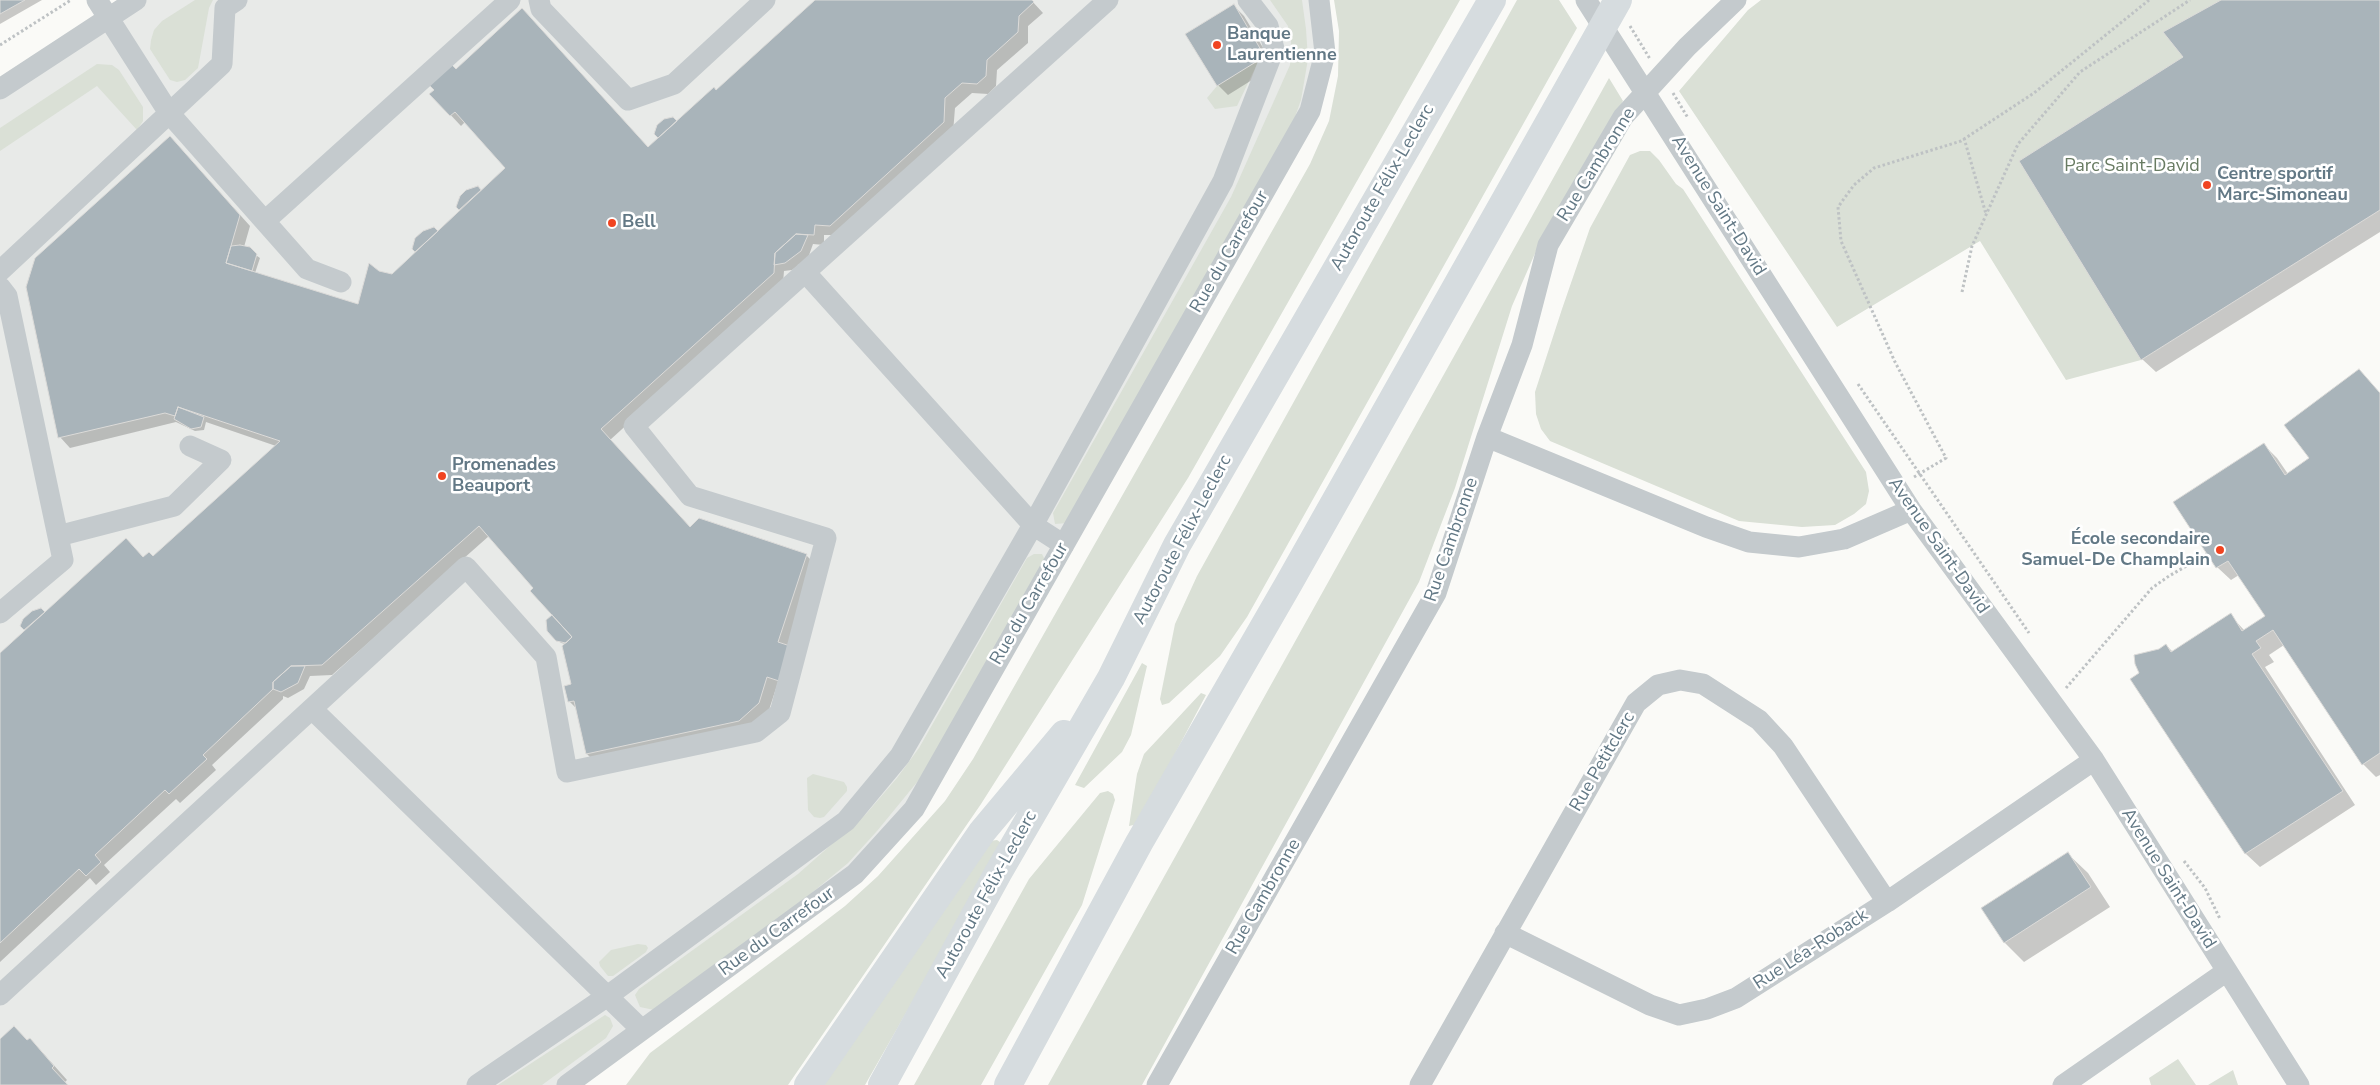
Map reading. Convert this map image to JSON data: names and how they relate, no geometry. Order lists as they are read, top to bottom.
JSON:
{
  "streets": {
    "highway": ["Autoroute Félix-Leclerc"],
    "street": [
      "Rue Cambronne",
      "Avenue Saint-David",
      "Rue du Carrefour",
      "Rue Petitclerc",
      "Rue Léa-Roback"
    ]
  },
  "crossings": [
    ["Avenue Saint-David", "Rue Léa-Roback"],
    ["Rue Petitclerc", "Rue Léa-Roback"]
  ],
  "parks": ["Parc Saint-David"],
  "places": [
    "Banque Laurentienne",
    "Centre sportif Marc-Simoneau",
    "Bell",
    "Promenades Beauport",
    "École secondaire Samuel-De Champlain"
  ]
}
